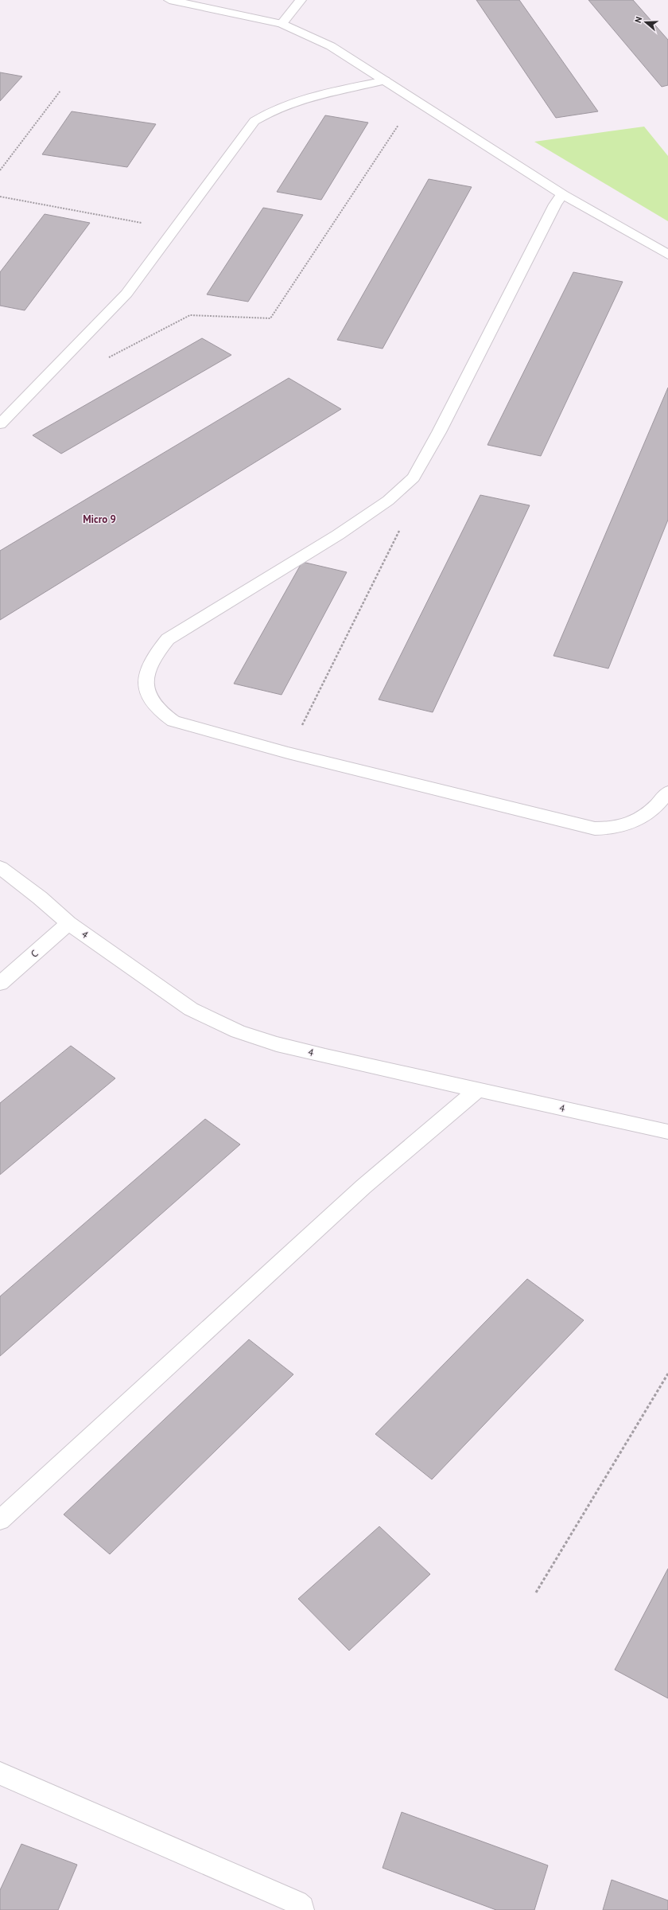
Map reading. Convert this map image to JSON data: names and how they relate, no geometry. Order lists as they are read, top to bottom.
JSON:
{
  "streets": {
    "street": ["4", "C"]
  },
  "crossings": [
    ["4", "C"]
  ],
  "districts": ["Micro 9"],
  "north": "left"
}
